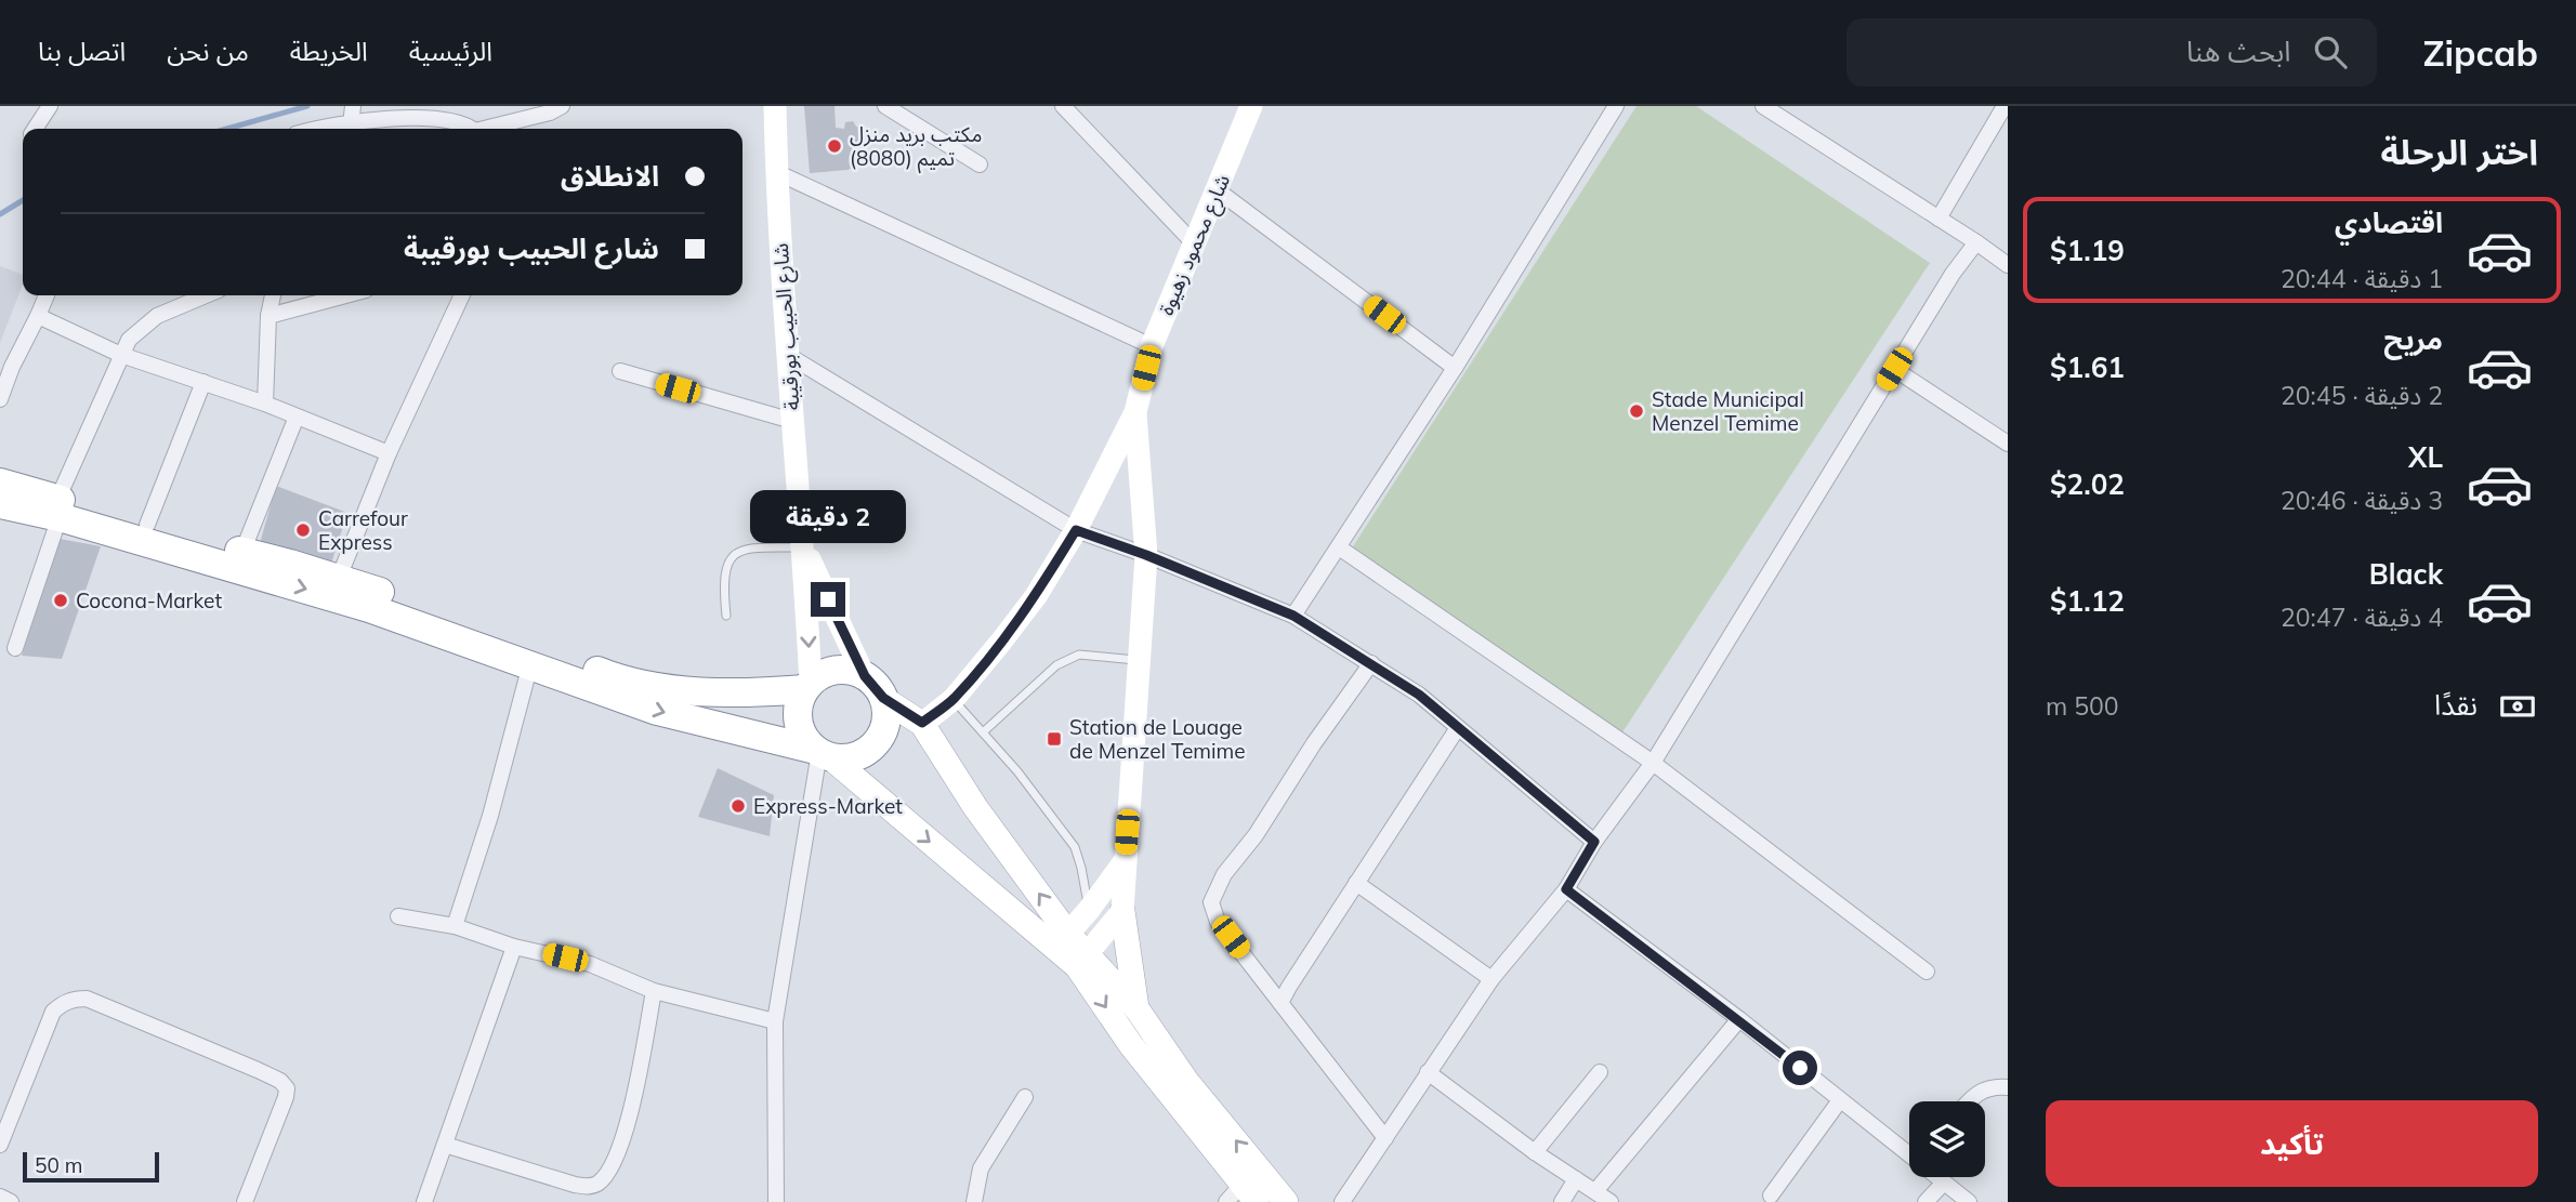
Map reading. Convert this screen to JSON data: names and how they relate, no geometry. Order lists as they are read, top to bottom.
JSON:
{
  "streets": {
    "main road": ["شارع محمود زهيوة", "شارع الحبيب بورقيبة"]
  },
  "places": {
    "other": [
      "مكتب بريد منزل تميم (8080)",
      "Stade Municipal Menzel Temime",
      "Carrefour Express",
      "Cocona-Market",
      "Express-Market"
    ],
    "transit": ["Station de Louage de Menzel Temime"]
  },
  "scale_bar": "50 m",
  "page": {
    "header": "Zipcab",
    "search": "ابحث هنا",
    "nav": [
      "الرئيسية",
      "الخريطة",
      "من نحن",
      "اتصل بنا"
    ],
    "heading": "اختر الرحلة",
    "banner": ["الانطلاق", "شارع الحبيب بورقيبة"],
    "list": [
      {
        "name": "اقتصادي",
        "note": "1 دقيقة · 20:44",
        "value": "$1.19"
      },
      {
        "name": "مريح",
        "note": "2 دقيقة · 20:45",
        "value": "$1.61"
      },
      {
        "name": "XL",
        "note": "3 دقيقة · 20:46",
        "value": "$2.02"
      },
      {
        "name": "Black",
        "note": "4 دقيقة · 20:47",
        "value": "$1.12"
      }
    ],
    "bubble": "2 دقيقة",
    "pay": ["نقدًا", "500 m"],
    "buttons": "تأكيد",
    "scale": "50 m"
  }
}
